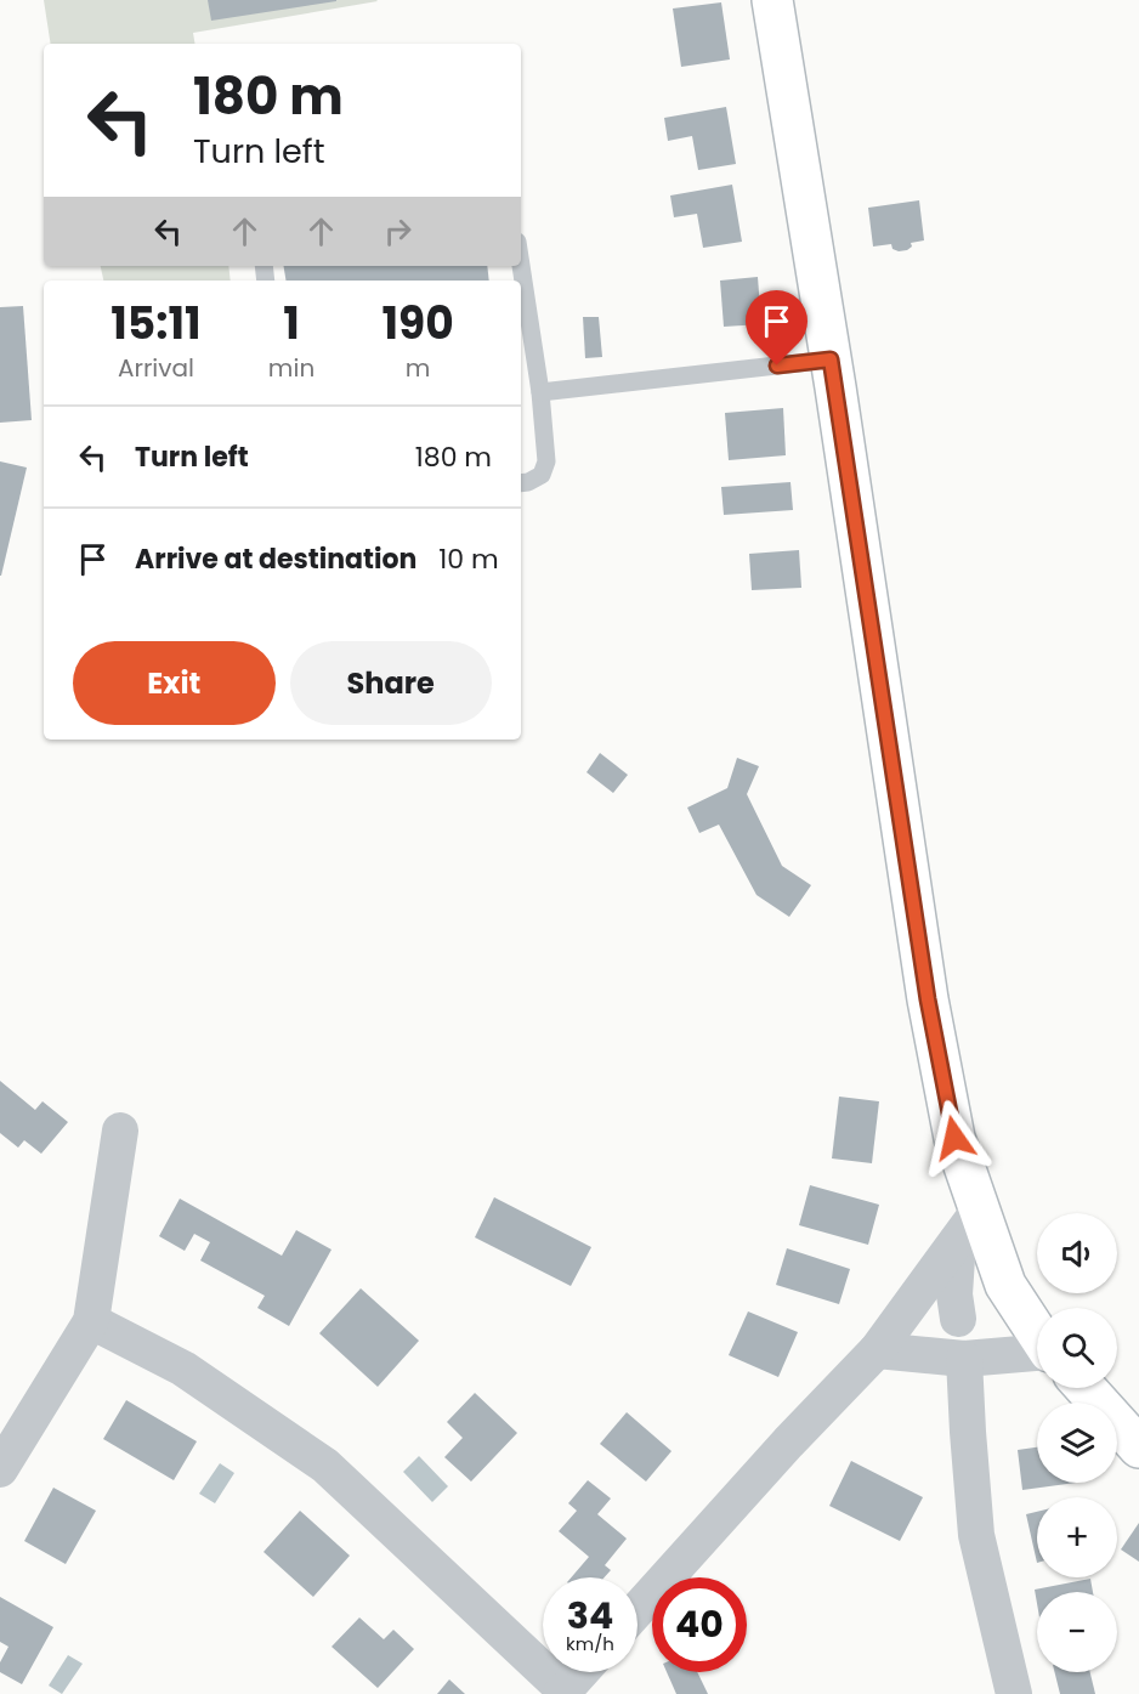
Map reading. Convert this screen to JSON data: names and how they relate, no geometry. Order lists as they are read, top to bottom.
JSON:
{
  "page": {
    "turn": ["180 m", "Turn left"],
    "eta": [
      "15:11",
      "Arrival",
      "1",
      "min",
      "190",
      "m"
    ],
    "list": [
      {
        "name": "Turn left",
        "value": "180 m"
      },
      {
        "name": "Arrive at destination",
        "value": "10 m"
      }
    ],
    "buttons": ["Exit", "Share"],
    "map_buttons": ["+", "−"],
    "speed": "34 km/h",
    "limit": "40"
  }
}
